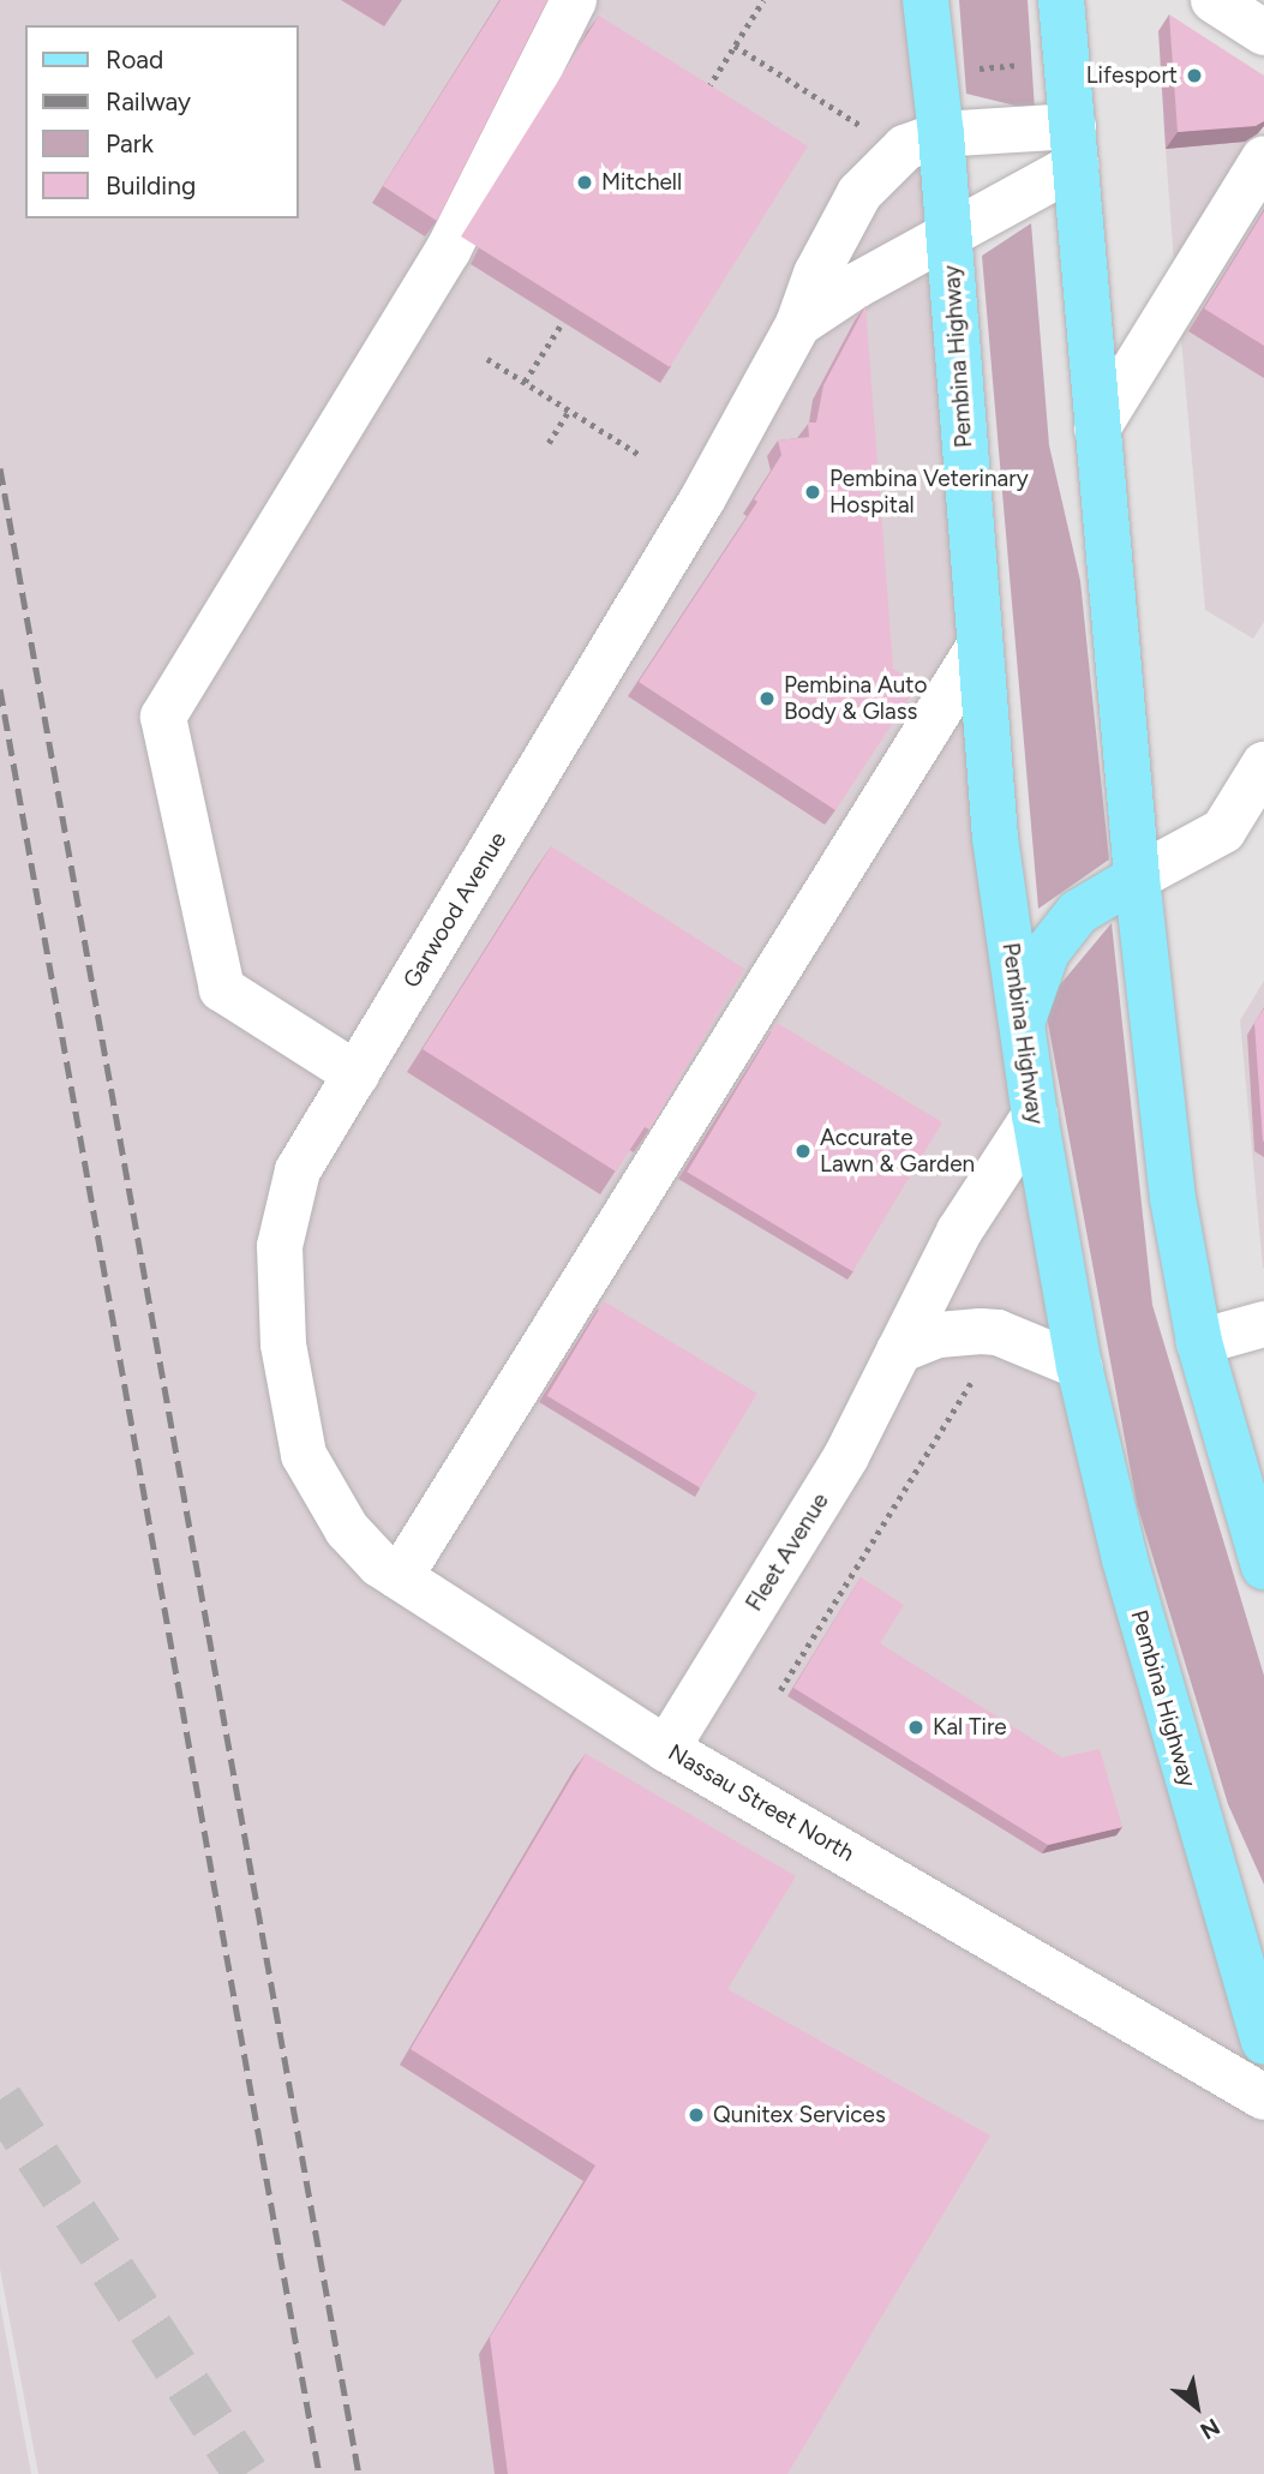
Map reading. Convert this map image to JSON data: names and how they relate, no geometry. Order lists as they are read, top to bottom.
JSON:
{
  "streets": {
    "main road": ["Pembina Highway"],
    "street": ["Garwood Avenue", "Fleet Avenue", "Nassau Street North"]
  },
  "crossings": [
    ["Pembina Highway", "Garwood Avenue"],
    ["Pembina Highway", "Fleet Avenue"],
    ["Garwood Avenue", "Nassau Street North"],
    ["Fleet Avenue", "Nassau Street North"]
  ],
  "places": [
    "Lifesport",
    "Mitchell",
    "Pembina Veterinary Hospital",
    "Pembina Auto Body & Glass",
    "Accurate Lawn & Garden",
    "Kal Tire",
    "Qunitex Services"
  ],
  "legend": [
    "Road",
    "Railway",
    "Park",
    "Building"
  ],
  "north": "bottom right"
}
